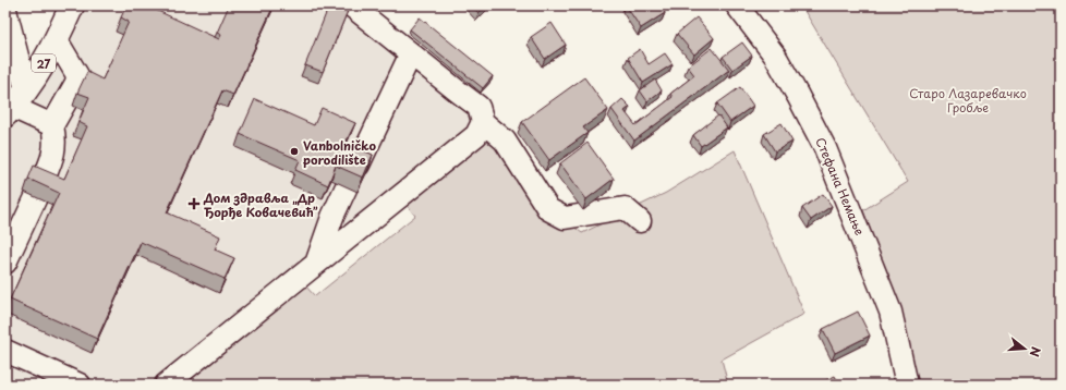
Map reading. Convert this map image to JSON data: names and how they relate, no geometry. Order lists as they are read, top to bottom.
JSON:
{
  "streets": {
    "main road": ["27"],
    "street": ["Стефана Немање"]
  },
  "parks": ["Старо Лазаревачко Гробље"],
  "places": {
    "other": ["Vanbolničko porodilište"],
    "health": ["Дом здравља „Др Ђорђе Ковачевић”"]
  },
  "north": "right"
}
